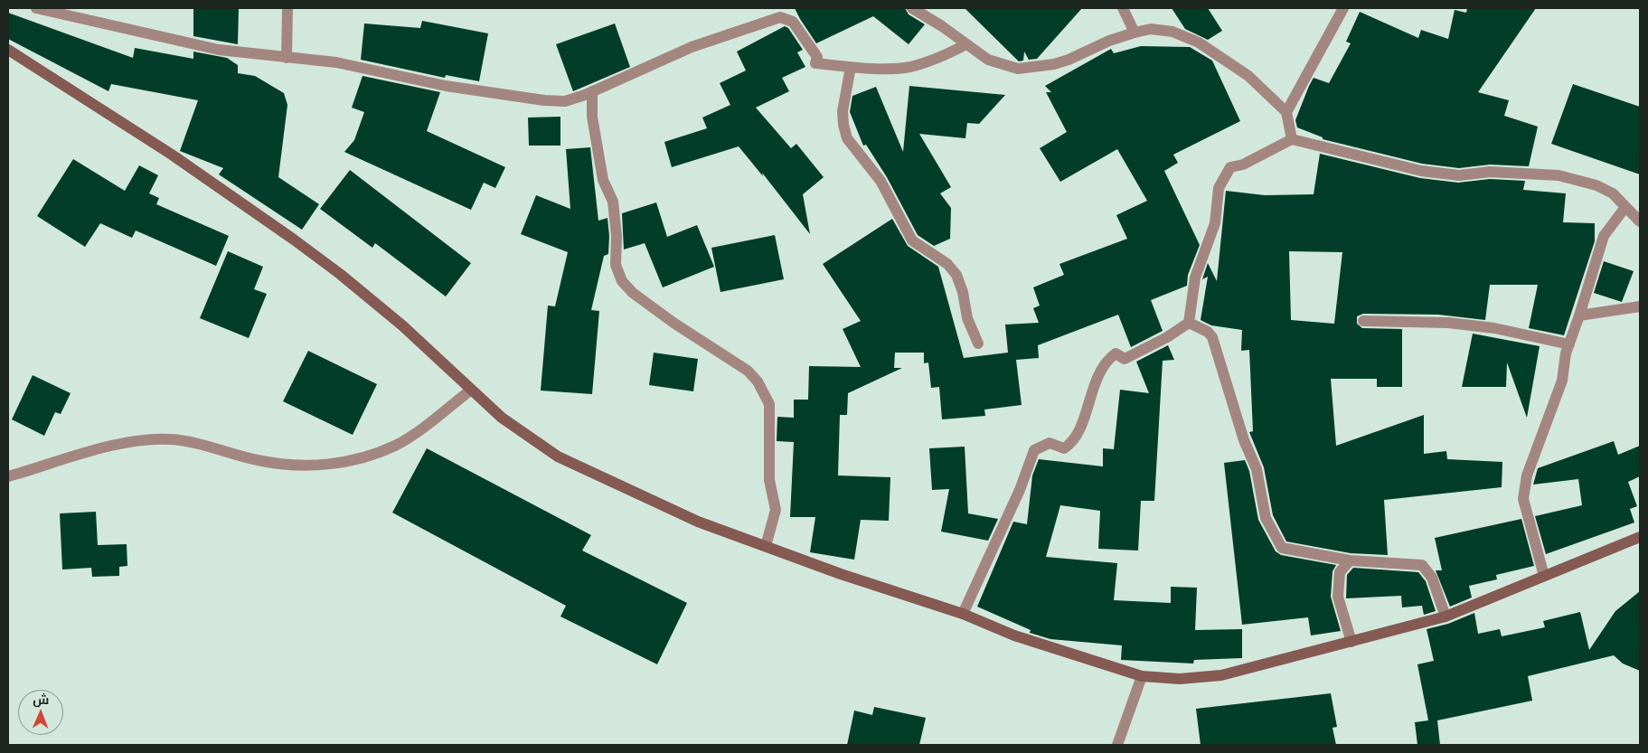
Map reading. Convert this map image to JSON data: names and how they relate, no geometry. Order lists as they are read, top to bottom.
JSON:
{
  "north": "top"
}
